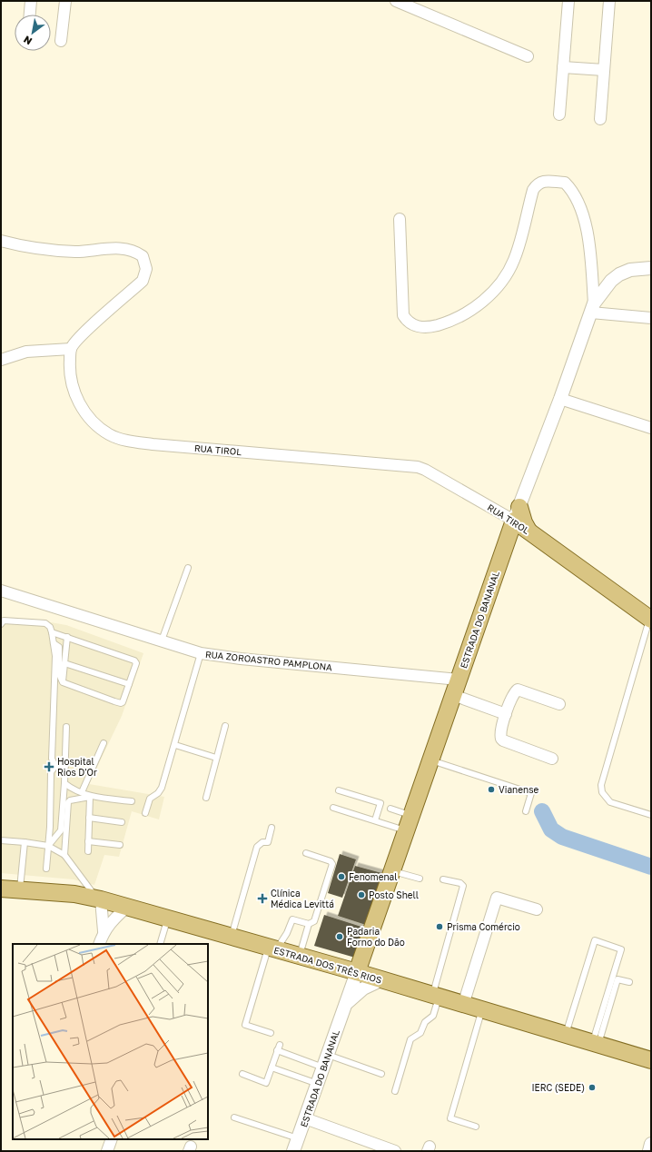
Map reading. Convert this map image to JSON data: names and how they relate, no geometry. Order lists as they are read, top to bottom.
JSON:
{
  "streets": {
    "main road": ["RUA TIROL", "ESTRADA DO BANANAL", "ESTRADA DOS TRÊS RIOS"],
    "street": ["RUA ZOROASTRO PAMPLONA"]
  },
  "crossings": [
    ["RUA TIROL", "ESTRADA DO BANANAL"],
    ["ESTRADA DO BANANAL", "RUA ZOROASTRO PAMPLONA"],
    ["ESTRADA DO BANANAL", "ESTRADA DOS TRÊS RIOS"]
  ],
  "places": {
    "health": ["Hospital Rios D'Or", "Clínica Médica Levittá"],
    "other": [
      "Vianense",
      "Fenomenal",
      "Posto Shell",
      "Prisma Comércio",
      "Padaria Forno do Dão",
      "IERC (SEDE)"
    ]
  },
  "north": "bottom left"
}
